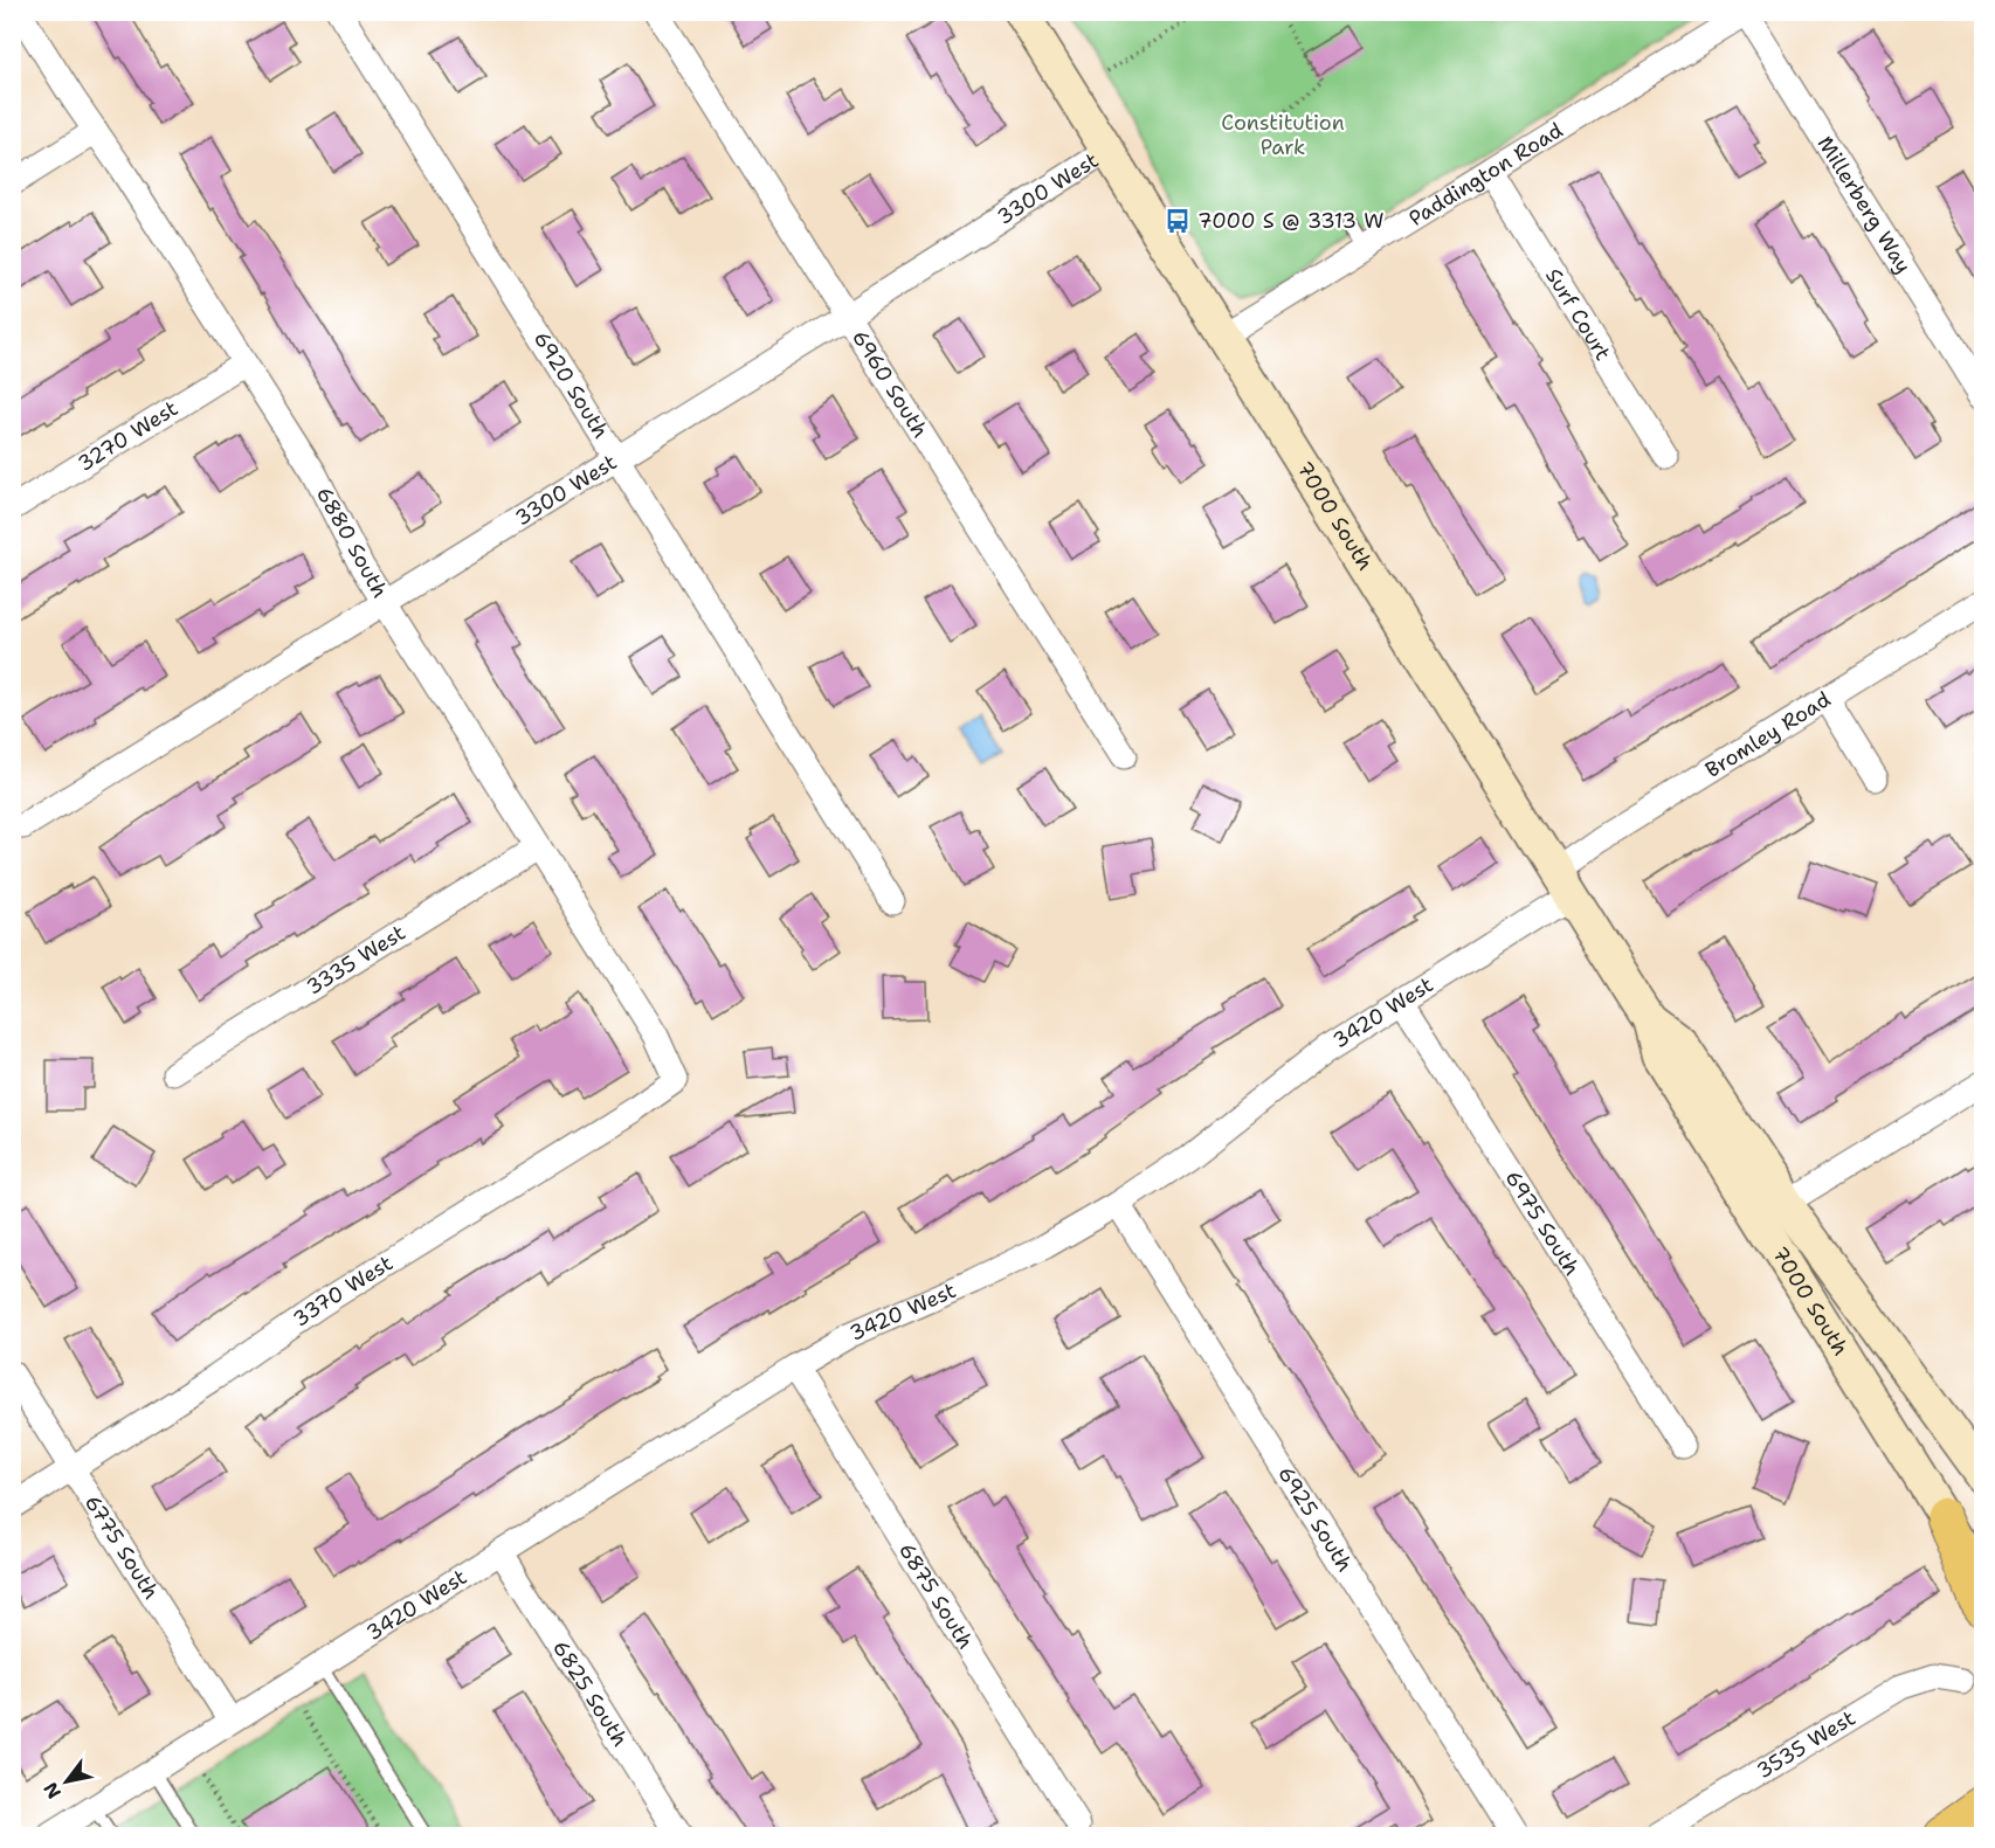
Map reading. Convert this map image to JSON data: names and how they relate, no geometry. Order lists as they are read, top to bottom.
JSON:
{
  "streets": {
    "main road": ["7000 South"],
    "street": [
      "Paddington Road",
      "3300 West",
      "Millerberg Way",
      "Surf Court",
      "6920 South",
      "6960 South",
      "3270 West",
      "6880 South",
      "Bromley Road",
      "3335 West",
      "3420 West",
      "6975 South",
      "3370 West",
      "6925 South",
      "6775 South",
      "6875 South",
      "6825 South",
      "3535 West"
    ]
  },
  "crossings": [
    ["Paddington Road", "Millerberg Way"],
    ["Paddington Road", "Surf Court"],
    ["Paddington Road", "7000 South"],
    ["3300 West", "6920 South"],
    ["3300 West", "6960 South"],
    ["3300 West", "7000 South"],
    ["3300 West", "6880 South"],
    ["3270 West", "6880 South"],
    ["7000 South", "Bromley Road"],
    ["7000 South", "3420 West"],
    ["6880 South", "3335 West"],
    ["6880 South", "3370 West"],
    ["Bromley Road", "3420 West"],
    ["3420 West", "6975 South"],
    ["3420 West", "6925 South"],
    ["3420 West", "6775 South"],
    ["3420 West", "6875 South"],
    ["3420 West", "6825 South"],
    ["3370 West", "6775 South"]
  ],
  "parks": ["Constitution Park"],
  "places": {
    "bus stop": ["7000 S @ 3313 W"]
  },
  "north": "bottom left"
}
